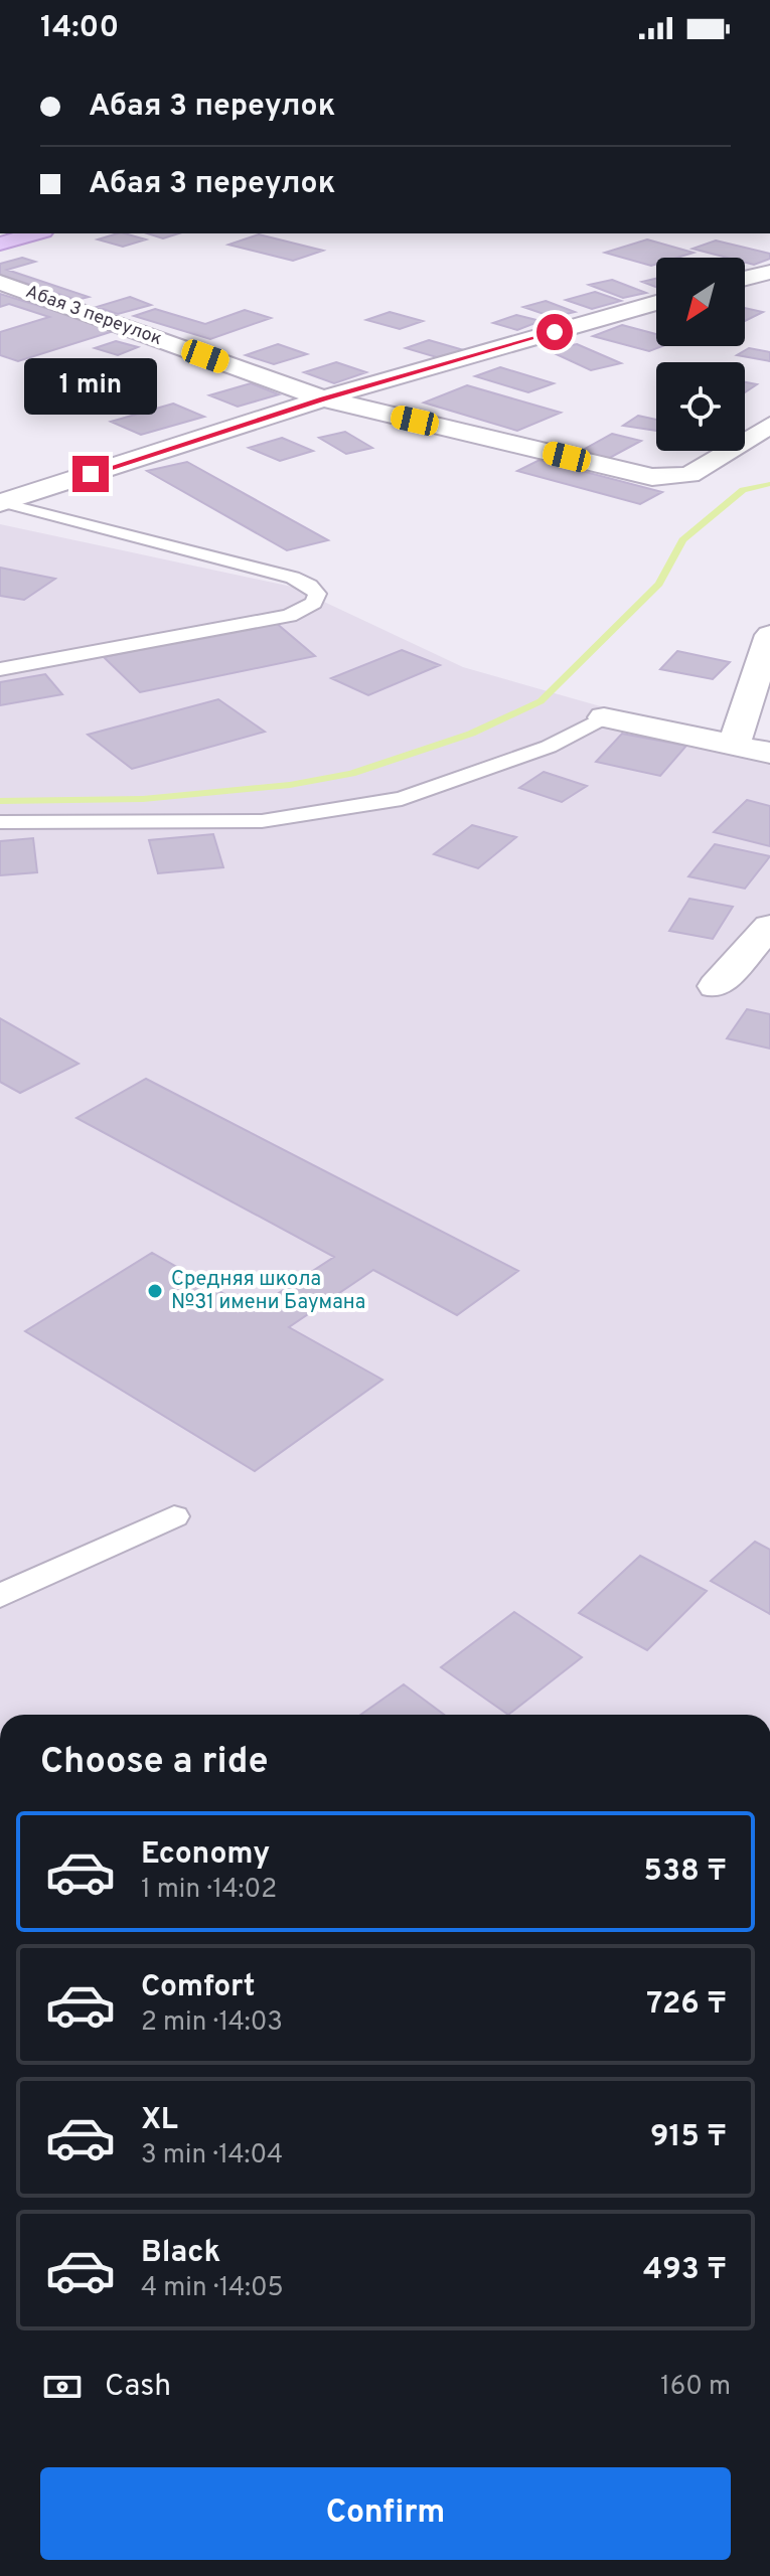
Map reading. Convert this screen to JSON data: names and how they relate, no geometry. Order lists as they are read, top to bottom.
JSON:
{
  "streets": {
    "street": ["Абая 3 переулок"]
  },
  "places": ["Средняя школа №31 имени Баумана"],
  "north": "bottom left",
  "page": {
    "status": "14:00",
    "banner": ["Абая 3 переулок", "Абая 3 переулок"],
    "bubble": "1 min",
    "heading": "Choose a ride",
    "list": [
      {
        "name": "Economy",
        "note": "1 min · 14:02",
        "value": "538 ₸"
      },
      {
        "name": "Comfort",
        "note": "2 min · 14:03",
        "value": "726 ₸"
      },
      {
        "name": "XL",
        "note": "3 min · 14:04",
        "value": "915 ₸"
      },
      {
        "name": "Black",
        "note": "4 min · 14:05",
        "value": "493 ₸"
      }
    ],
    "pay": ["Cash", "160 m"],
    "buttons": "Confirm"
  }
}
